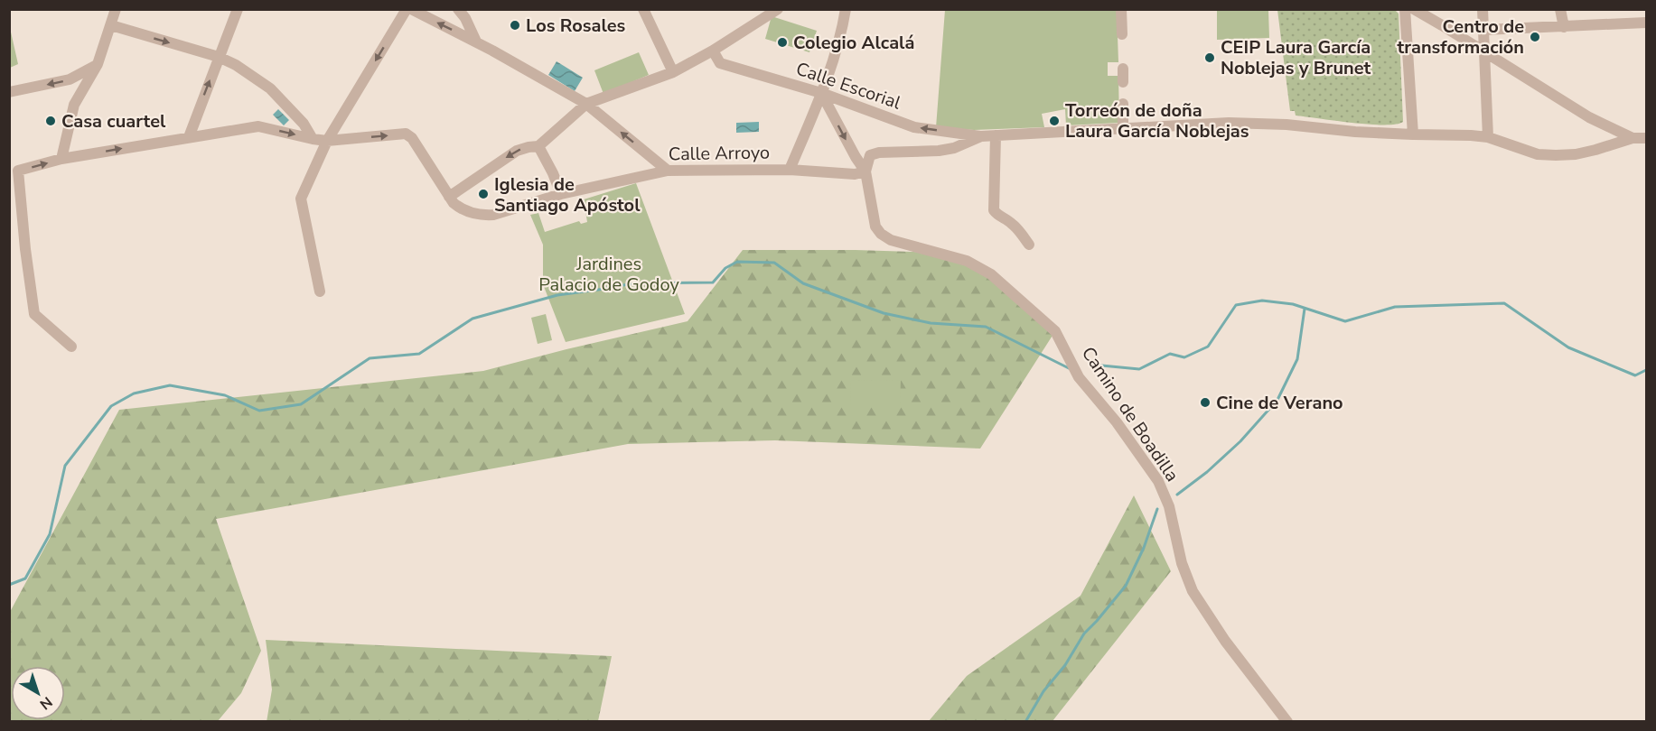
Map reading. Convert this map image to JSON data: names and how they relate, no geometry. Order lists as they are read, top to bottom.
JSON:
{
  "streets": {
    "street": ["Calle Escorial", "Calle Arroyo", "Camino de Boadilla"]
  },
  "crossings": [
    ["Calle Arroyo", "Camino de Boadilla"]
  ],
  "one_way": ["Calle Escorial"],
  "parks": ["Jardines Palacio de Godoy"],
  "places": [
    "Los Rosales",
    "Centro de transformación",
    "Colegio Alcalá",
    "CEIP Laura García Noblejas y Brunet",
    "Casa cuartel",
    "Torreón de doña Laura García Noblejas",
    "Iglesia de Santiago Apóstol",
    "Cine de Verano"
  ],
  "north": "bottom right"
}
